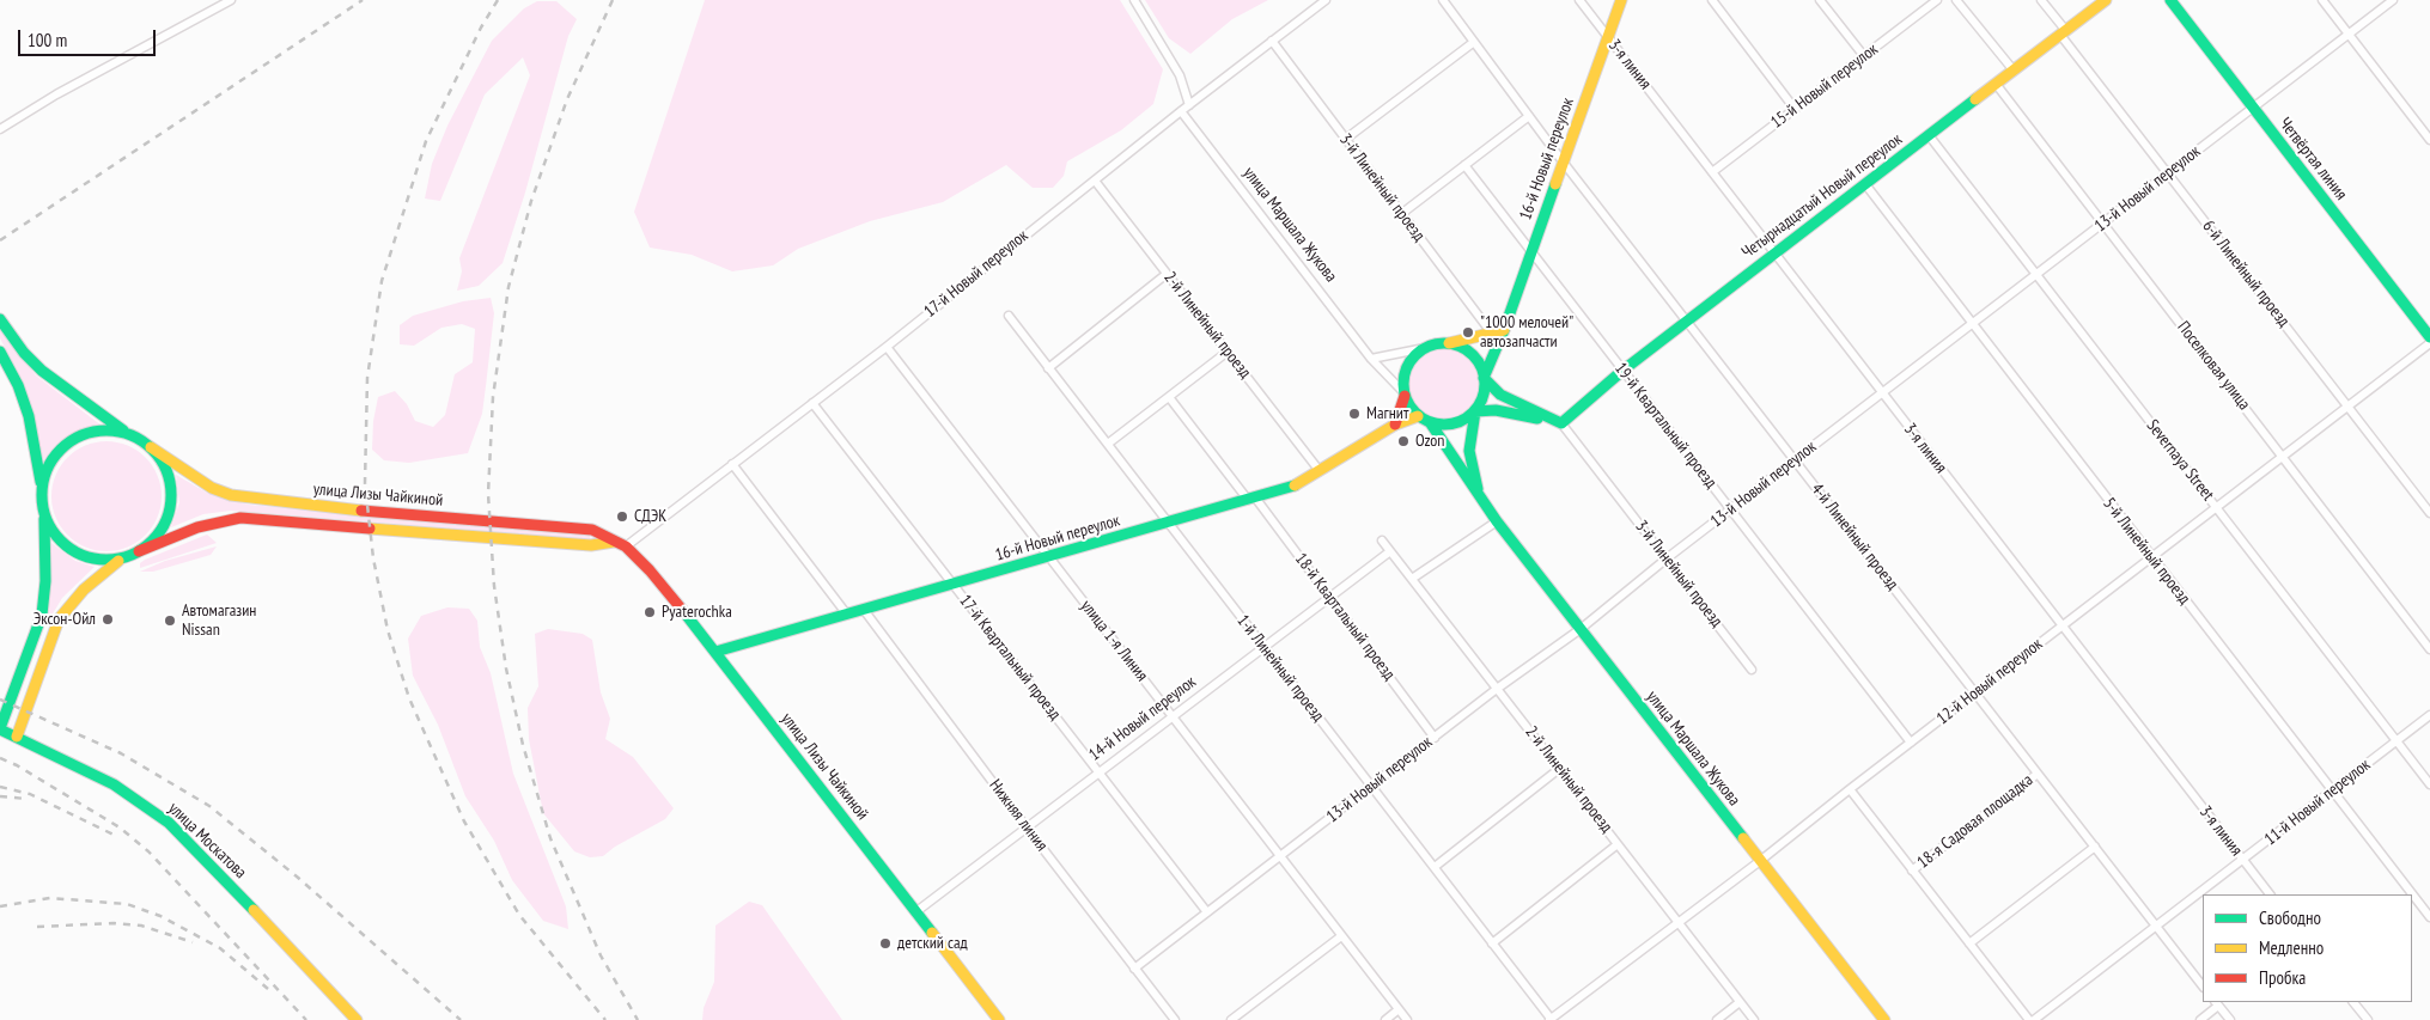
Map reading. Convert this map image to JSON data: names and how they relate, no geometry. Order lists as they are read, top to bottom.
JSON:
{
  "streets": {
    "main road": [
      "16-й Новый переулок",
      "Четвёртая линия",
      "Четырнадцатый Новый переулок",
      "улица Маршала Жукова",
      "улица Лизы Чайкиной",
      "улица Москатова"
    ],
    "street": [
      "3-я линия",
      "15-й Новый переулок",
      "3-й Линейный проезд",
      "13-й Новый переулок",
      "17-й Новый переулок",
      "6-й Линейный проезд",
      "2-й Линейный проезд",
      "Поселковая улица",
      "19-й Квартальный проезд",
      "Severnaya Street",
      "4-й Линейный проезд",
      "5-й Линейный проезд",
      "18-й Квартальный проезд",
      "улица 1-я Линия",
      "17-й Квартальный проезд",
      "1-й Линейный проезд",
      "12-й Новый переулок",
      "14-й Новый переулок",
      "11-й Новый переулок",
      "Нижняя линия",
      "18-я Садовая площадка"
    ]
  },
  "crossings": [
    ["3-я линия", "15-й Новый переулок"],
    ["3-я линия", "16-й Новый переулок"],
    ["3-я линия", "13-й Новый переулок"],
    ["3-я линия", "Четырнадцатый Новый переулок"],
    ["3-я линия", "12-й Новый переулок"],
    ["3-я линия", "11-й Новый переулок"],
    ["16-й Новый переулок", "улица Маршала Жукова"],
    ["16-й Новый переулок", "2-й Линейный проезд"],
    ["16-й Новый переулок", "19-й Квартальный проезд"],
    ["16-й Новый переулок", "улица Лизы Чайкиной"],
    ["16-й Новый переулок", "4-й Линейный проезд"],
    ["16-й Новый переулок", "18-й Квартальный проезд"],
    ["16-й Новый переулок", "улица 1-я Линия"],
    ["16-й Новый переулок", "17-й Квартальный проезд"],
    ["16-й Новый переулок", "1-й Линейный проезд"],
    ["16-й Новый переулок", "Нижняя линия"],
    ["Четвёртая линия", "13-й Новый переулок"],
    ["3-й Линейный проезд", "13-й Новый переулок"],
    ["3-й Линейный проезд", "Четырнадцатый Новый переулок"],
    ["3-й Линейный проезд", "17-й Новый переулок"],
    ["13-й Новый переулок", "улица Маршала Жукова"],
    ["13-й Новый переулок", "6-й Линейный проезд"],
    ["13-й Новый переулок", "2-й Линейный проезд"],
    ["13-й Новый переулок", "Поселковая улица"],
    ["13-й Новый переулок", "19-й Квартальный проезд"],
    ["13-й Новый переулок", "Severnaya Street"],
    ["13-й Новый переулок", "4-й Линейный проезд"],
    ["13-й Новый переулок", "5-й Линейный проезд"],
    ["13-й Новый переулок", "18-й Квартальный проезд"],
    ["13-й Новый переулок", "улица 1-я Линия"],
    ["13-й Новый переулок", "17-й Квартальный проезд"],
    ["13-й Новый переулок", "1-й Линейный проезд"],
    ["13-й Новый переулок", "Нижняя линия"],
    ["Четырнадцатый Новый переулок", "6-й Линейный проезд"],
    ["Четырнадцатый Новый переулок", "Поселковая улица"],
    ["Четырнадцатый Новый переулок", "19-й Квартальный проезд"],
    ["Четырнадцатый Новый переулок", "Severnaya Street"],
    ["Четырнадцатый Новый переулок", "4-й Линейный проезд"],
    ["Четырнадцатый Новый переулок", "5-й Линейный проезд"],
    ["улица Маршала Жукова", "17-й Новый переулок"],
    ["улица Маршала Жукова", "12-й Новый переулок"],
    ["17-й Новый переулок", "2-й Линейный проезд"],
    ["17-й Новый переулок", "улица Лизы Чайкиной"],
    ["17-й Новый переулок", "улица 1-я Линия"],
    ["17-й Новый переулок", "17-й Квартальный проезд"],
    ["6-й Линейный проезд", "12-й Новый переулок"],
    ["2-й Линейный проезд", "12-й Новый переулок"],
    ["2-й Линейный проезд", "14-й Новый переулок"],
    ["Поселковая улица", "12-й Новый переулок"],
    ["19-й Квартальный проезд", "12-й Новый переулок"],
    ["Severnaya Street", "12-й Новый переулок"],
    ["Severnaya Street", "11-й Новый переулок"],
    ["улица Лизы Чайкиной", "14-й Новый переулок"],
    ["4-й Линейный проезд", "12-й Новый переулок"],
    ["4-й Линейный проезд", "11-й Новый переулок"],
    ["4-й Линейный проезд", "18-я Садовая площадка"],
    ["5-й Линейный проезд", "12-й Новый переулок"],
    ["5-й Линейный проезд", "11-й Новый переулок"],
    ["18-й Квартальный проезд", "14-й Новый переулок"],
    ["улица 1-я Линия", "14-й Новый переулок"],
    ["17-й Квартальный проезд", "14-й Новый переулок"],
    ["1-й Линейный проезд", "12-й Новый переулок"],
    ["1-й Линейный проезд", "14-й Новый переулок"],
    ["14-й Новый переулок", "Нижняя линия"]
  ],
  "places": [
    "\"1000 мелочей\" автозапчасти",
    "Магнит",
    "Ozon",
    "СДЭК",
    "Pyaterochka",
    "Эксон-Ойл",
    "Автомагазин Nissan",
    "детский сад"
  ],
  "legend": ["Свободно", "Медленно", "Пробка"],
  "scale_bar": "100 m"
}
